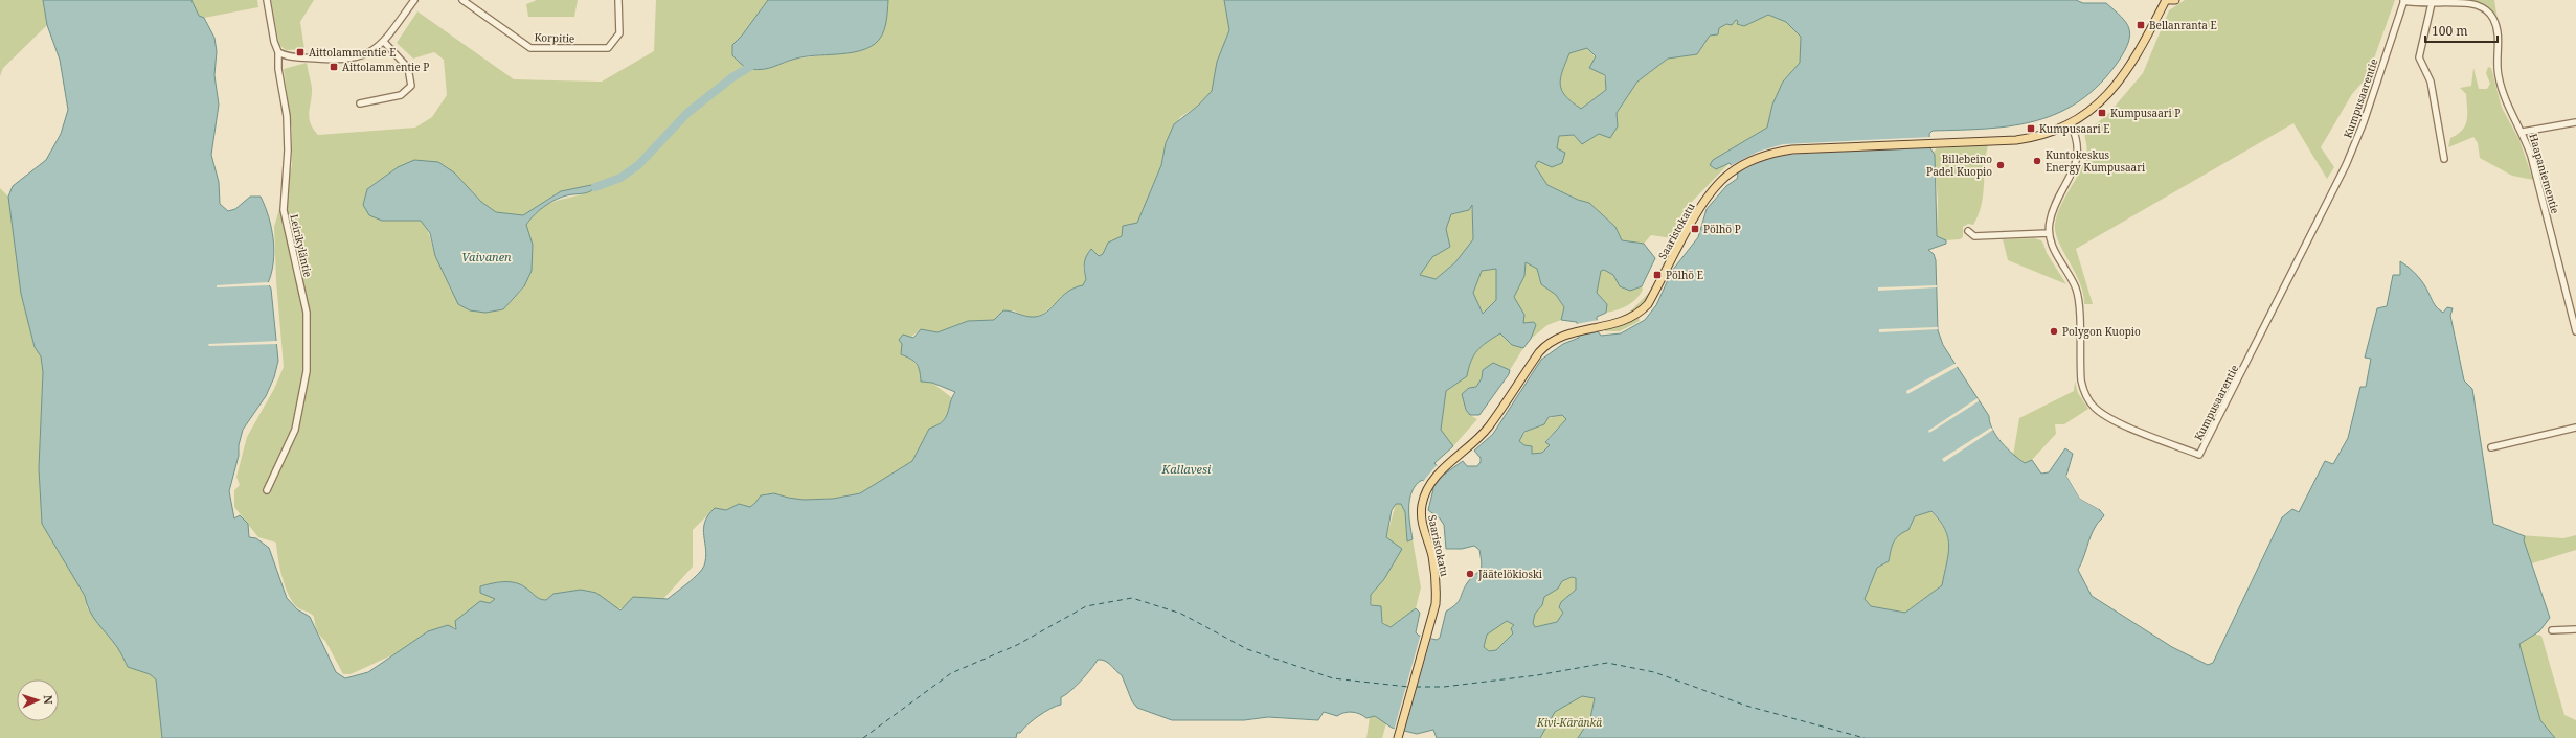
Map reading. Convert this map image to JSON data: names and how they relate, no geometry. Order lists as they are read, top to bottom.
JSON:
{
  "streets": {
    "main road": ["Saaristokatu"],
    "street": [
      "Korpitie",
      "Kumpusaarentie",
      "Haapaniementie",
      "Leirikyläntie"
    ]
  },
  "crossings": [
    ["Kumpusaarentie", "Haapaniementie"],
    ["Kumpusaarentie", "Saaristokatu"]
  ],
  "water": ["Vaivanen", "Kallavesi"],
  "parks": ["Kivi-Käränkä"],
  "places": {
    "transit": [
      "Bellanranta E",
      "Aittolammentie E",
      "Aittolammentie P",
      "Kumpusaari P",
      "Kumpusaari E",
      "Pölhö P",
      "Pölhö E"
    ],
    "other": [
      "Kuntokeskus Energy Kumpusaari",
      "Billebeino Padel Kuopio",
      "Polygon Kuopio",
      "Jäätelökioski"
    ]
  },
  "scale_bar": "100 m",
  "north": "right"
}
